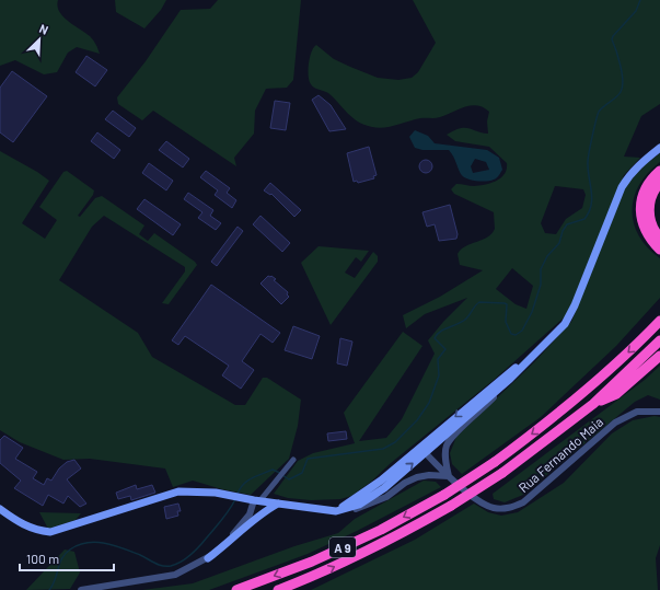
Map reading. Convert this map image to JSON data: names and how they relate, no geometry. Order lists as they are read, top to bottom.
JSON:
{
  "streets": {
    "highway": ["A 9"],
    "street": ["Rua Fernando Maia"]
  },
  "scale_bar": "100 m",
  "north": "top right"
}
